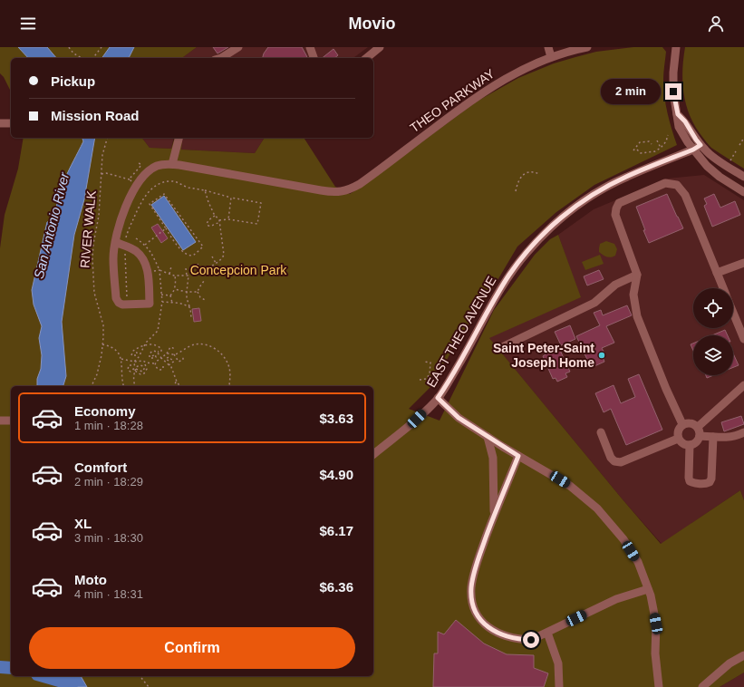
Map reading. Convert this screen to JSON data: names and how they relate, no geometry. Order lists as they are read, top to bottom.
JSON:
{
  "streets": {
    "street": ["THEO PARKWAY", "EAST THEO AVENUE"],
    "path": ["RIVER WALK"]
  },
  "water": ["San Antonio River"],
  "parks": ["Concepcion Park"],
  "places": ["Saint Peter-Saint Joseph Home"],
  "page": {
    "header": "Movio",
    "banner": ["Pickup", "Mission Road"],
    "bubble": "2 min",
    "list": [
      {
        "name": "Economy",
        "note": "1 min · 18:28",
        "value": "$3.63"
      },
      {
        "name": "Comfort",
        "note": "2 min · 18:29",
        "value": "$4.90"
      },
      {
        "name": "XL",
        "note": "3 min · 18:30",
        "value": "$6.17"
      },
      {
        "name": "Moto",
        "note": "4 min · 18:31",
        "value": "$6.36"
      }
    ],
    "buttons": "Confirm"
  }
}
